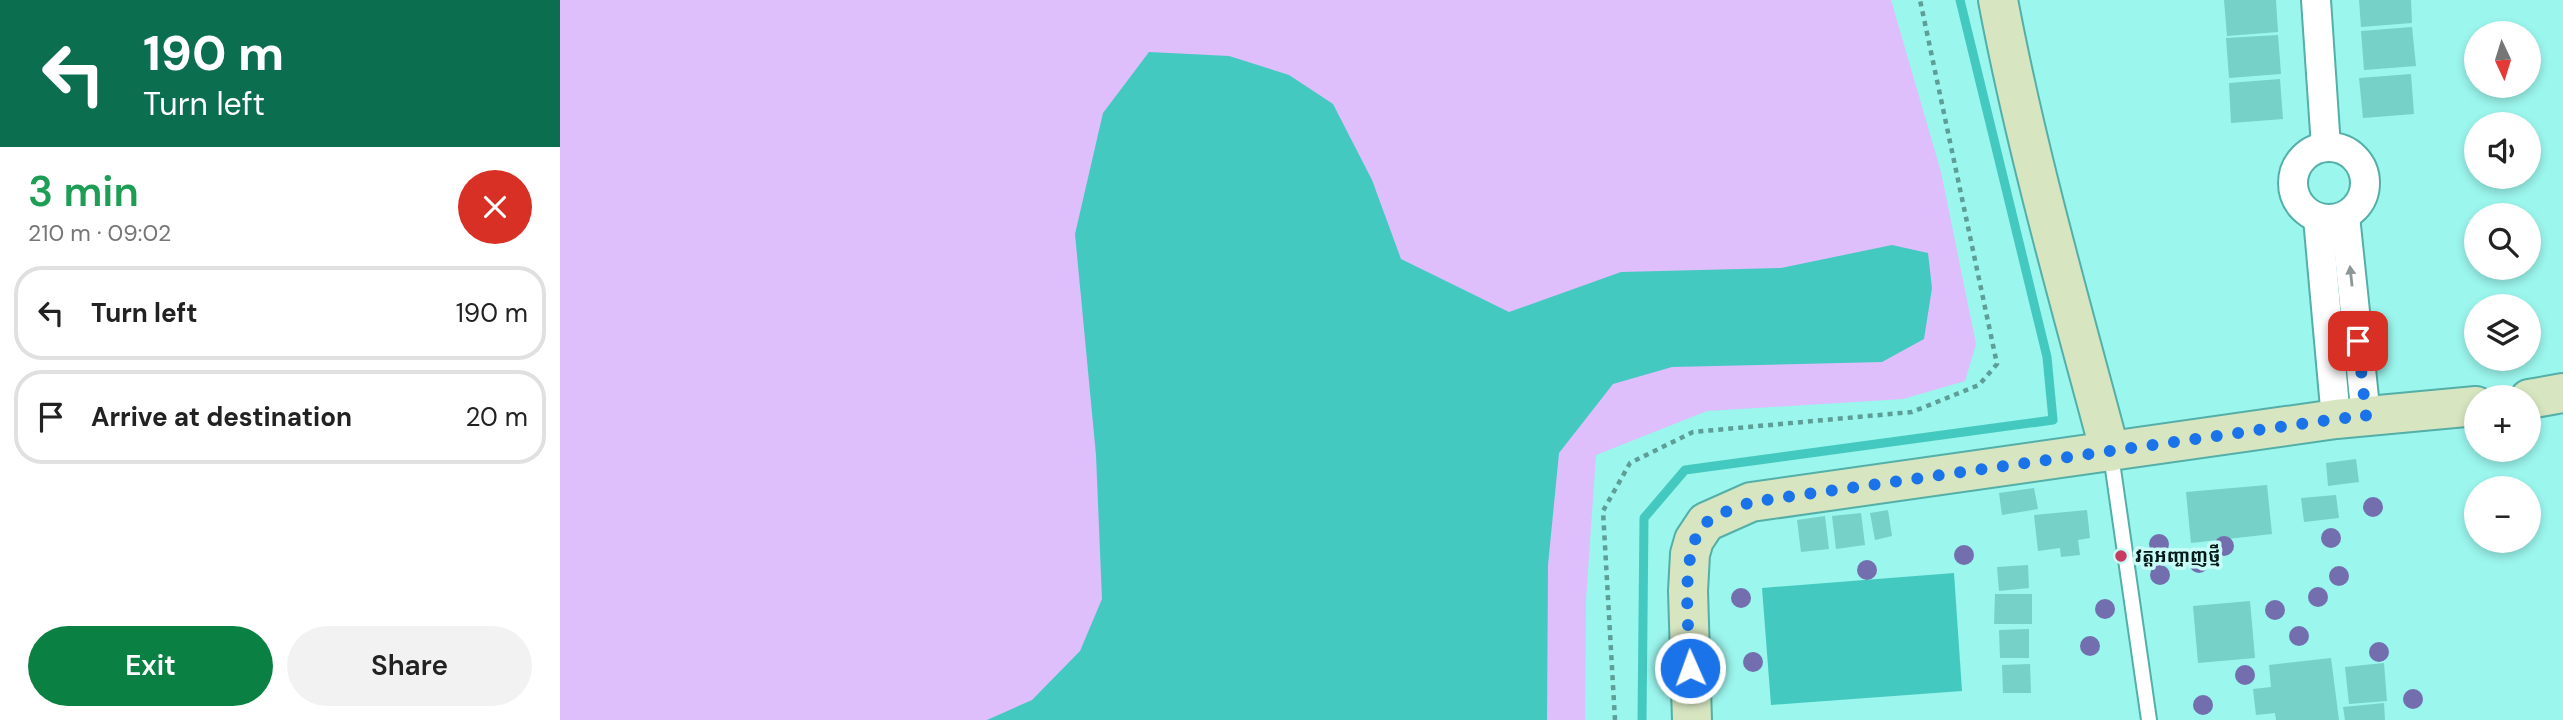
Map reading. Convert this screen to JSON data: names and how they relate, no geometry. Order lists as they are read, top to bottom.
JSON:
{
  "places": ["វត្តអញ្ចាញថ្មី"],
  "north": "bottom",
  "page": {
    "turn": ["190 m", "Turn left"],
    "map_buttons": ["+", "−"],
    "heading": ["3 min", "210 m · 09:02"],
    "list": [
      {
        "name": "Turn left",
        "value": "190 m"
      },
      {
        "name": "Arrive at destination",
        "value": "20 m"
      }
    ],
    "buttons": ["Exit", "Share"]
  }
}
